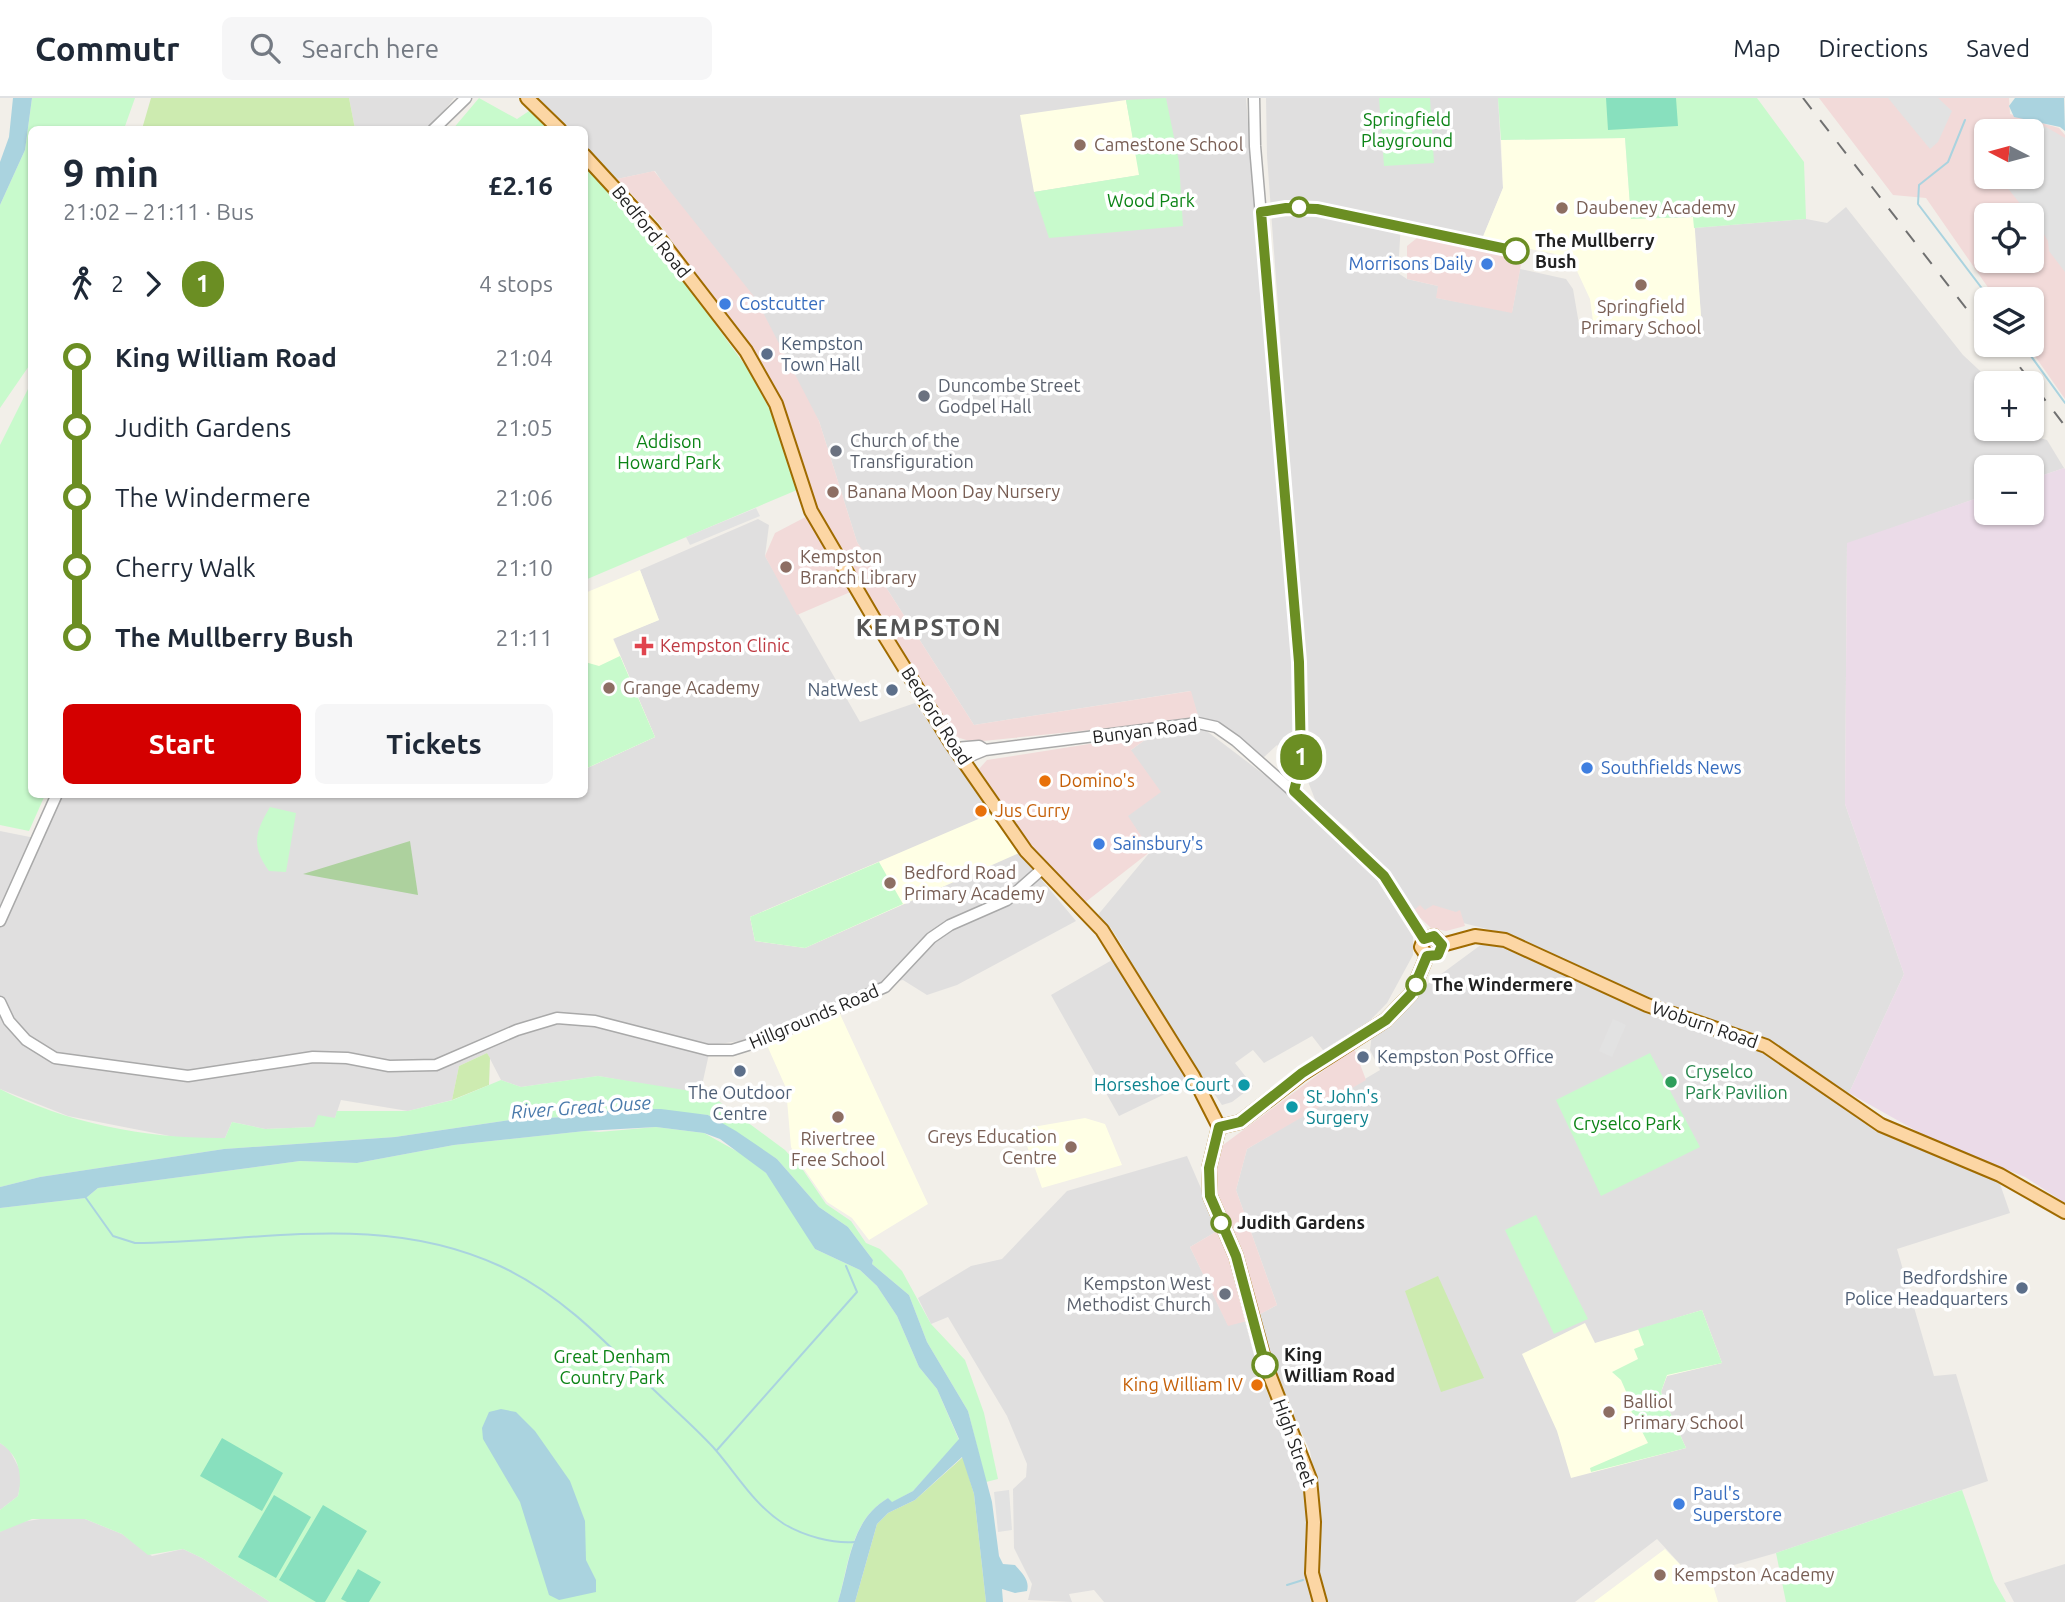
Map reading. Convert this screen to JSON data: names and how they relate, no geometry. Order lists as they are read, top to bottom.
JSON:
{
  "streets": {
    "main road": ["Bedford Road", "Woburn Road", "High Street"],
    "street": ["Bunyan Road", "Hillgrounds Road"]
  },
  "crossings": [
    ["Bedford Road", "Bunyan Road"],
    ["Bedford Road", "Hillgrounds Road"],
    ["Bedford Road", "High Street"],
    ["Bunyan Road", "Woburn Road"]
  ],
  "districts": ["KEMPSTON"],
  "water": ["River Great Ouse"],
  "parks": [
    "Springfield Playground",
    "Wood Park",
    "Addison Howard Park",
    "Cryselco Park",
    "Great Denham Country Park"
  ],
  "places": {
    "other": [
      "Camestone School",
      "Daubeney Academy",
      "The Mullberry Bush",
      "Morrisons Daily",
      "Springfield Primary School",
      "Costcutter",
      "Kempston Town Hall",
      "Duncombe Street Godpel Hall",
      "Church of the Transfiguration",
      "Banana Moon Day Nursery",
      "Kempston Branch Library",
      "Grange Academy",
      "NatWest",
      "Southfields News",
      "Domino's",
      "Jus Curry",
      "Sainsbury's",
      "Bedford Road Primary Academy",
      "The Windermere",
      "Kempston Post Office",
      "The Outdoor Centre",
      "Cryselco Park Pavilion",
      "Horseshoe Court",
      "St John's Surgery",
      "Rivertree Free School",
      "Greys Education Centre",
      "Judith Gardens",
      "Bedfordshire Police Headquarters",
      "Kempston West Methodist Church",
      "King William Road",
      "King William IV",
      "Balliol Primary School",
      "Paul's Superstore",
      "Kempston Academy"
    ],
    "health": ["Kempston Clinic"]
  },
  "lines": ["bus line 1"],
  "north": "left",
  "page": {
    "header": "Commutr",
    "search": "Search here",
    "nav": ["Map", "Directions", "Saved"],
    "on_map": "1",
    "map_buttons": ["+", "−"],
    "heading": ["9 min", "21:02 – 21:11 · Bus", "£2.16"],
    "legs": ["2", "1", "4 stops"],
    "list": [
      {
        "name": "King William Road",
        "value": "21:04"
      },
      {
        "name": "Judith Gardens",
        "value": "21:05"
      },
      {
        "name": "The Windermere",
        "value": "21:06"
      },
      {
        "name": "Cherry Walk",
        "value": "21:10"
      },
      {
        "name": "The Mullberry Bush",
        "value": "21:11"
      }
    ],
    "buttons": ["Start", "Tickets"]
  }
}
